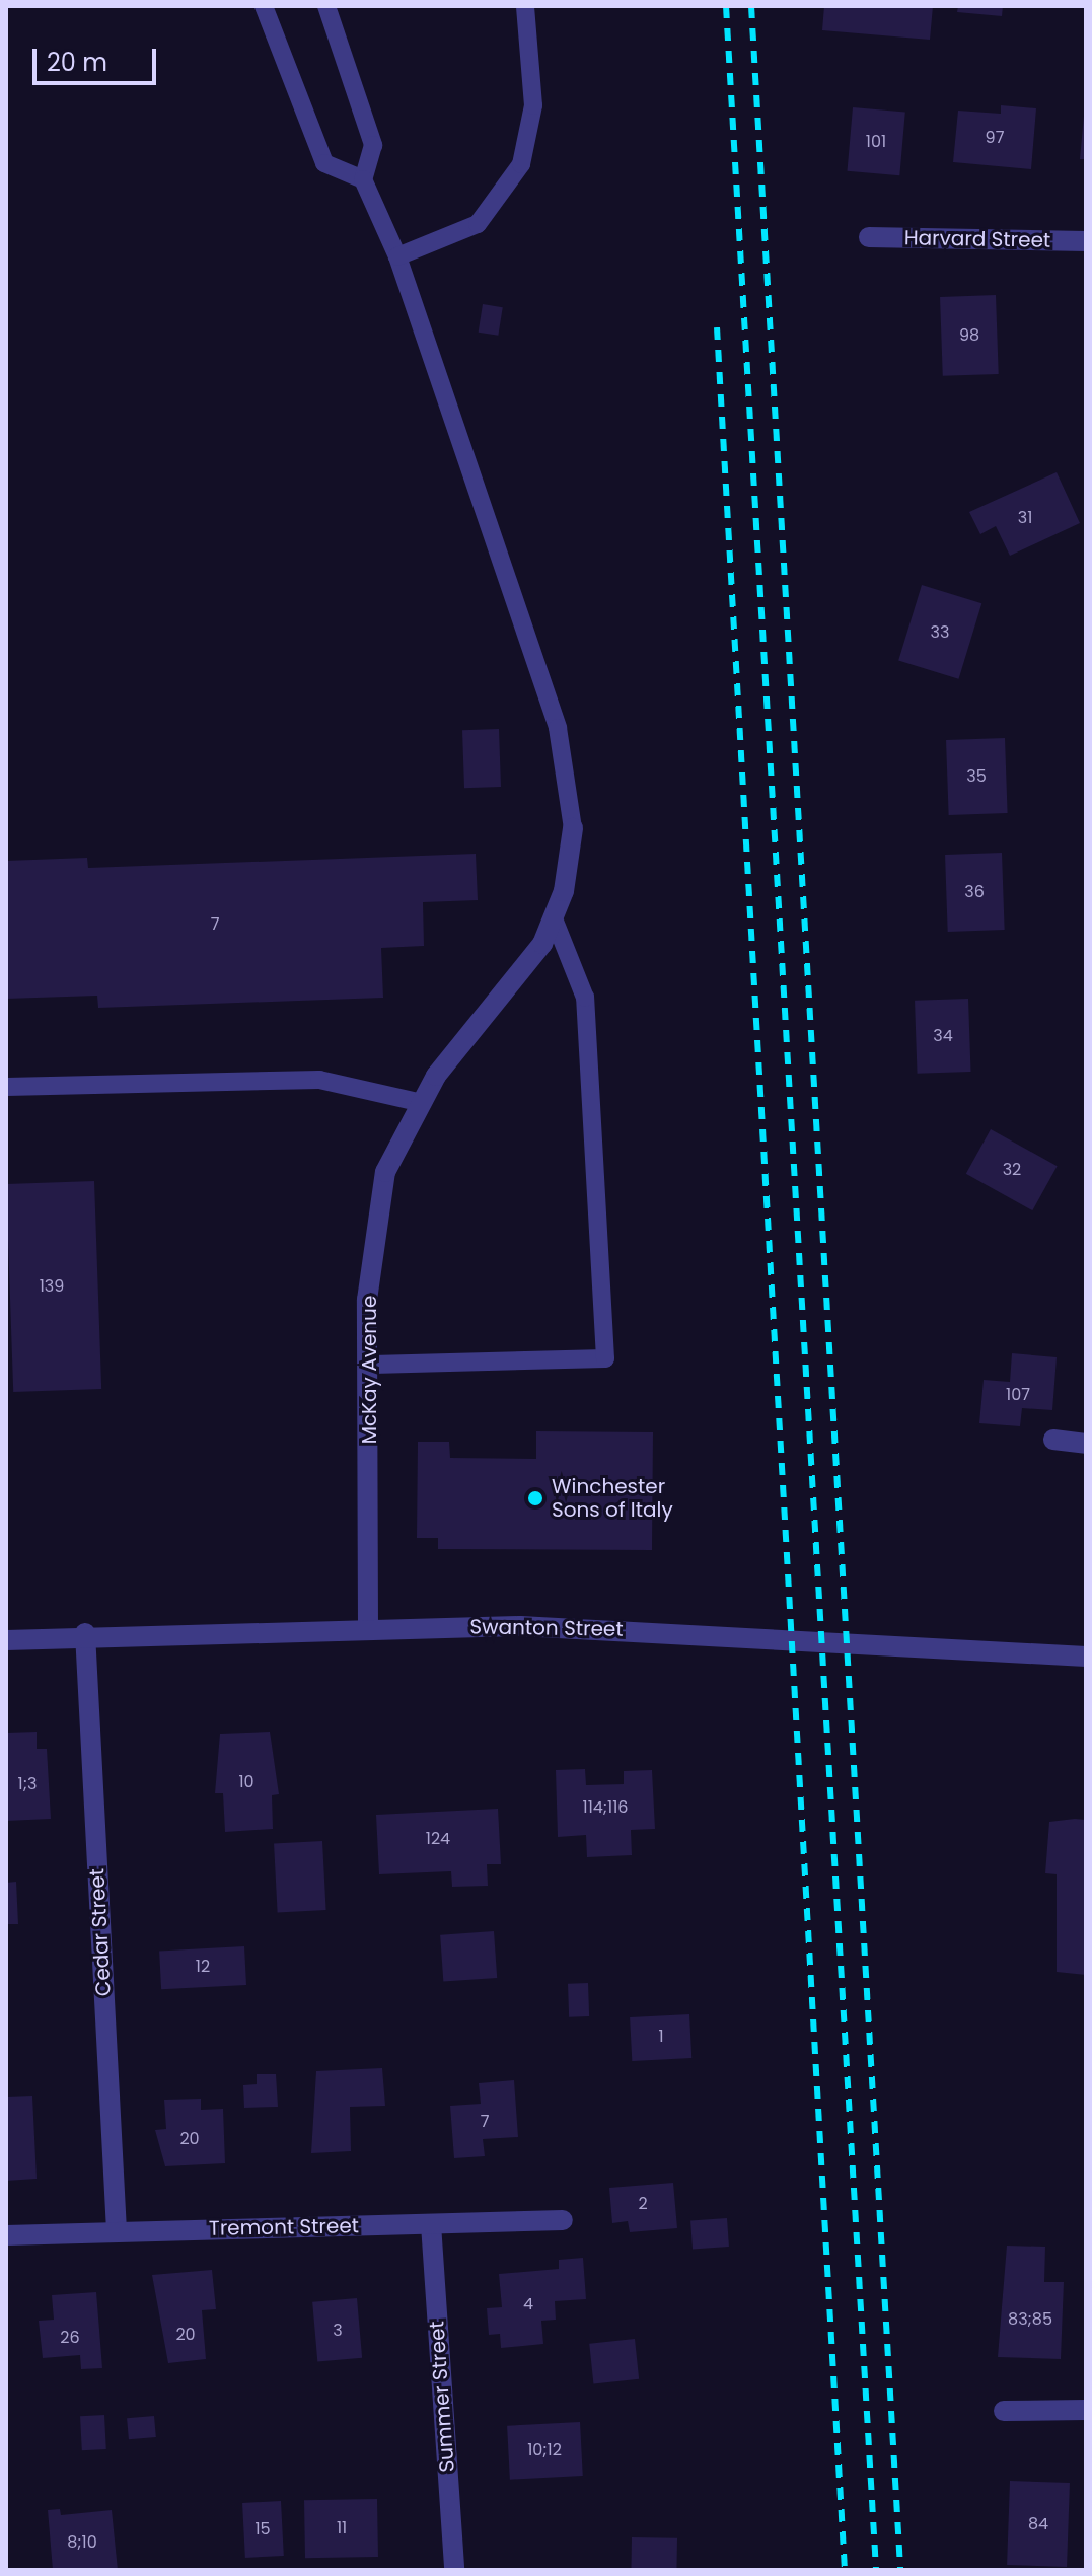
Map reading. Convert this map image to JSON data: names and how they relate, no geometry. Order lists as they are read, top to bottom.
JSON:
{
  "streets": {
    "street": [
      "Harvard Street",
      "McKay Avenue",
      "Swanton Street",
      "Cedar Street",
      "Tremont Street",
      "Summer Street"
    ]
  },
  "crossings": [
    ["McKay Avenue", "Swanton Street"],
    ["Swanton Street", "Cedar Street"],
    ["Cedar Street", "Tremont Street"],
    ["Tremont Street", "Summer Street"]
  ],
  "places": ["Winchester Sons of Italy"],
  "house_numbers": [
    "97",
    "101",
    "98",
    "31",
    "33",
    "35",
    "36",
    "7",
    "34",
    "32",
    "139",
    "107",
    "10",
    "1;3",
    "114;116",
    "124",
    "12",
    "1",
    "7",
    "20",
    "2",
    "4",
    "83;85",
    "3",
    "20",
    "26",
    "10;12",
    "84",
    "11",
    "15",
    "8;10"
  ],
  "scale_bar": "20 m"
}
